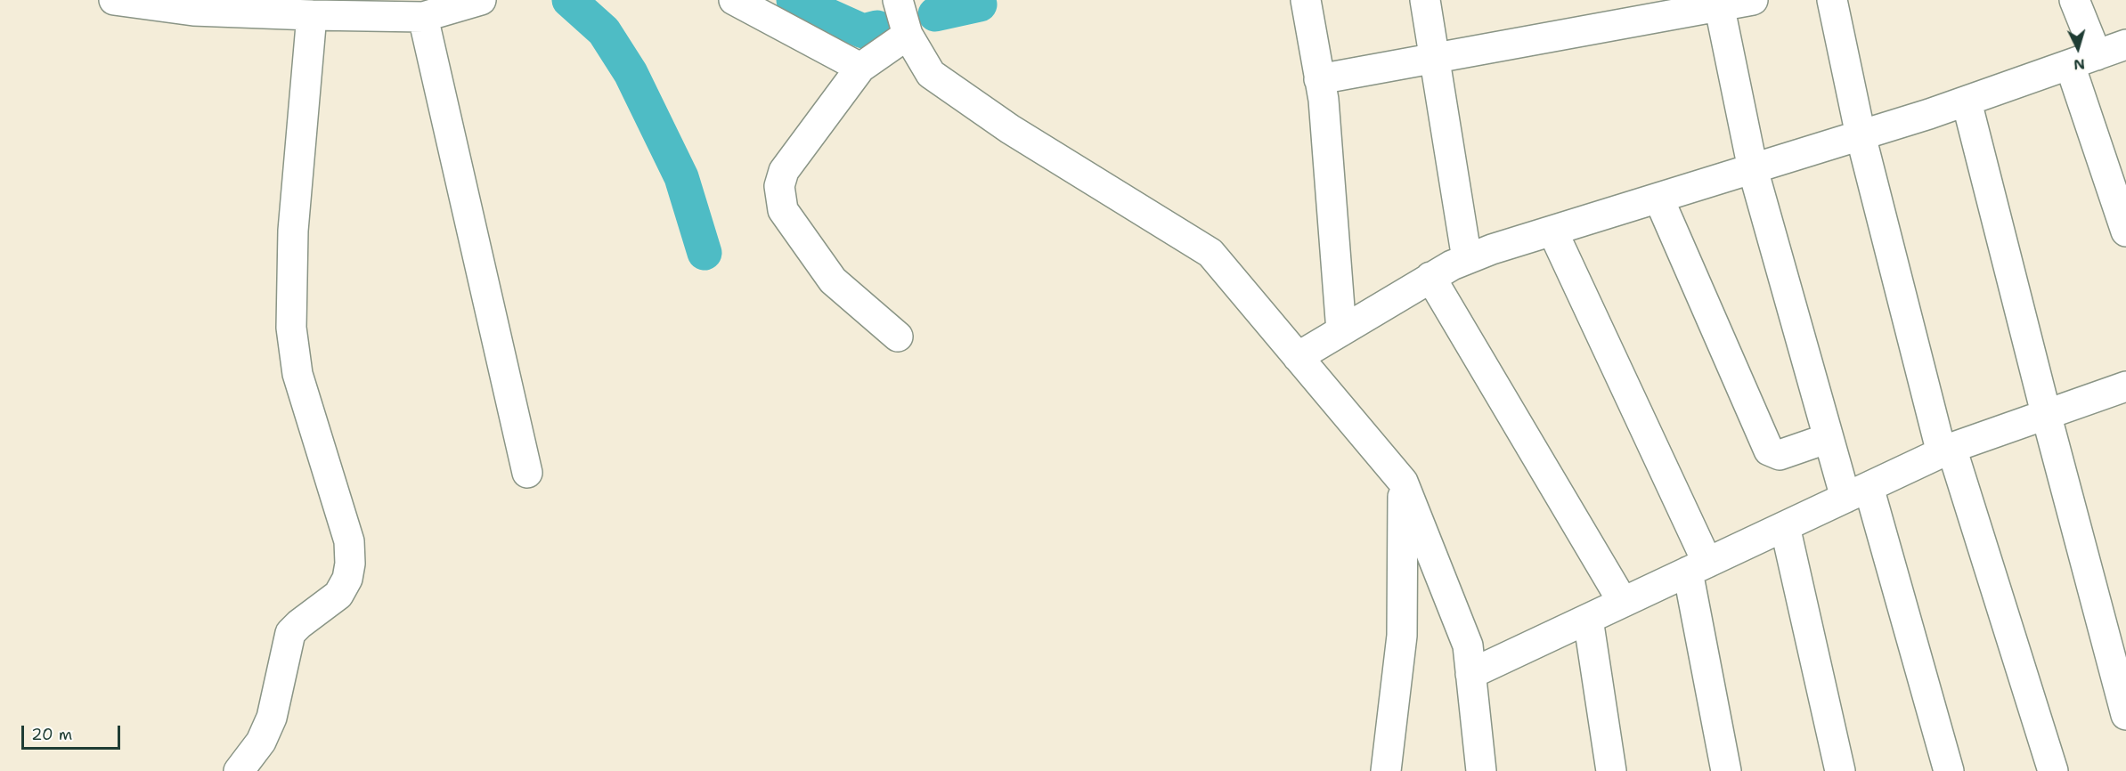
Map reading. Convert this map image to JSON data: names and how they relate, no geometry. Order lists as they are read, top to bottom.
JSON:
{
  "scale_bar": "20 m",
  "north": "bottom"
}
